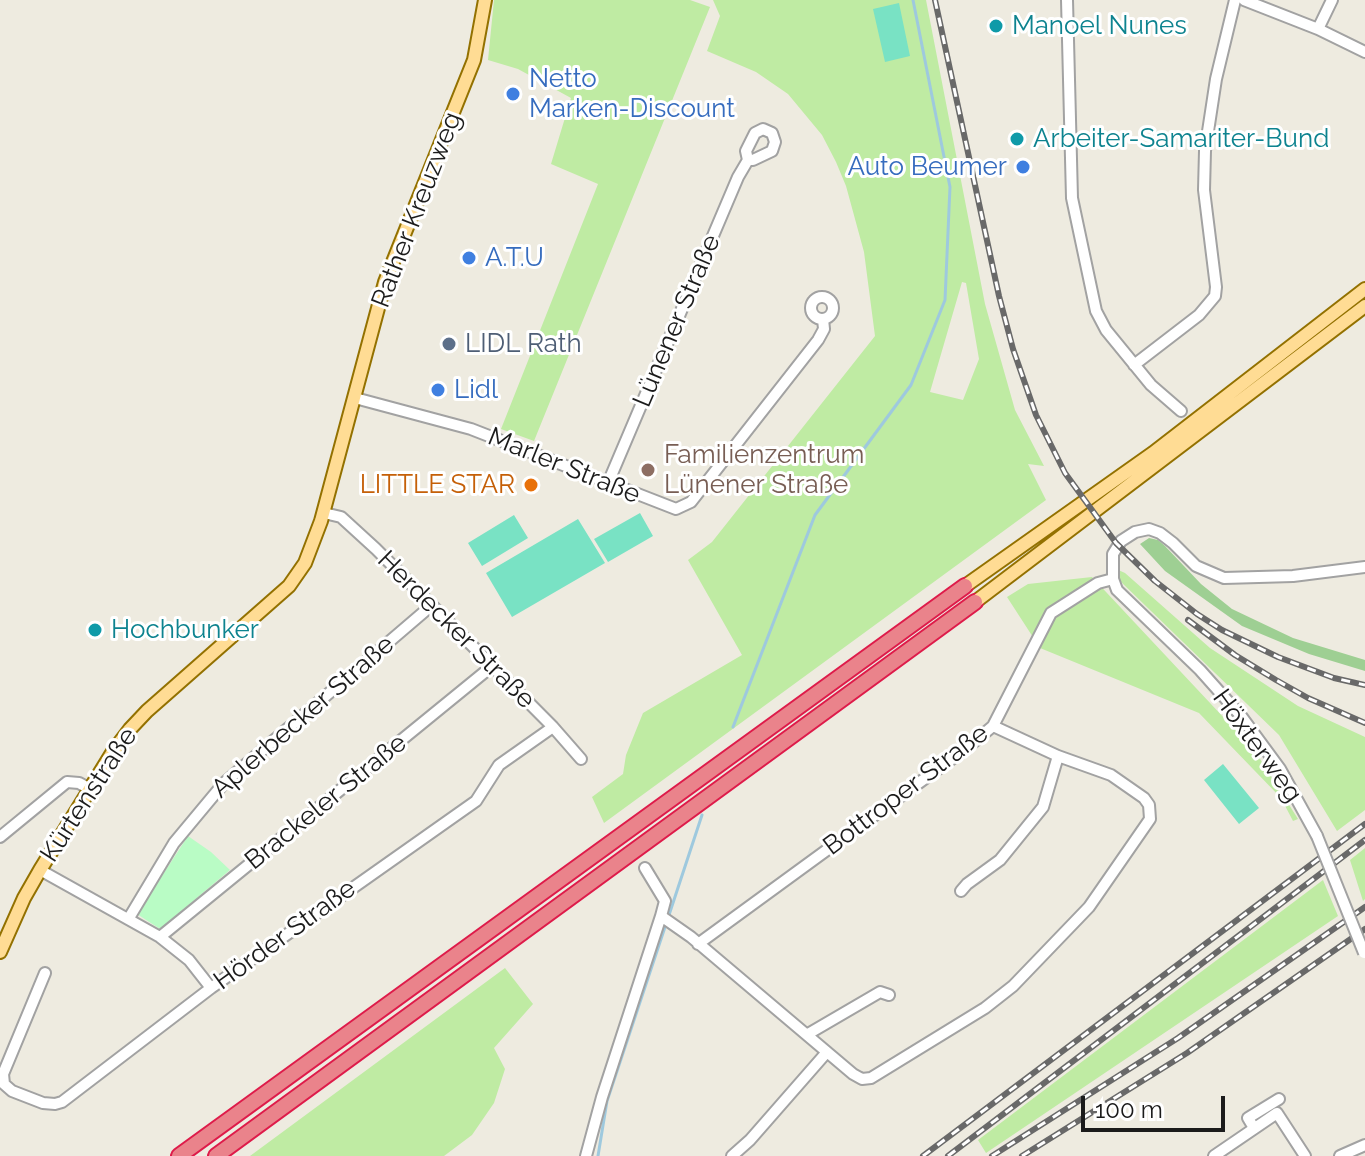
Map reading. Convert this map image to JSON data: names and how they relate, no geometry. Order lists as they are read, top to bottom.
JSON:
{
  "streets": {
    "main road": ["Rather Kreuzweg", "Kürtenstraße"],
    "street": [
      "Lünener Straße",
      "Marler Straße",
      "Herdecker Straße",
      "Aplerbecker Straße",
      "Höxterweg",
      "Bottroper Straße",
      "Brackeler Straße",
      "Hörder Straße"
    ]
  },
  "crossings": [
    ["Rather Kreuzweg", "Marler Straße"],
    ["Rather Kreuzweg", "Herdecker Straße"],
    ["Rather Kreuzweg", "Kürtenstraße"],
    ["Lünener Straße", "Marler Straße"],
    ["Herdecker Straße", "Aplerbecker Straße"],
    ["Herdecker Straße", "Kürtenstraße"],
    ["Herdecker Straße", "Brackeler Straße"],
    ["Herdecker Straße", "Hörder Straße"],
    ["Höxterweg", "Bottroper Straße"]
  ],
  "places": [
    "Manoel Nunes",
    "Netto Marken-Discount",
    "Arbeiter-Samariter-Bund",
    "Auto Beumer",
    "A.T.U",
    "LIDL Rath",
    "Lidl",
    "Familienzentrum Lünener Straße",
    "LITTLE STAR",
    "Hochbunker"
  ],
  "scale_bar": "100 m"
}
